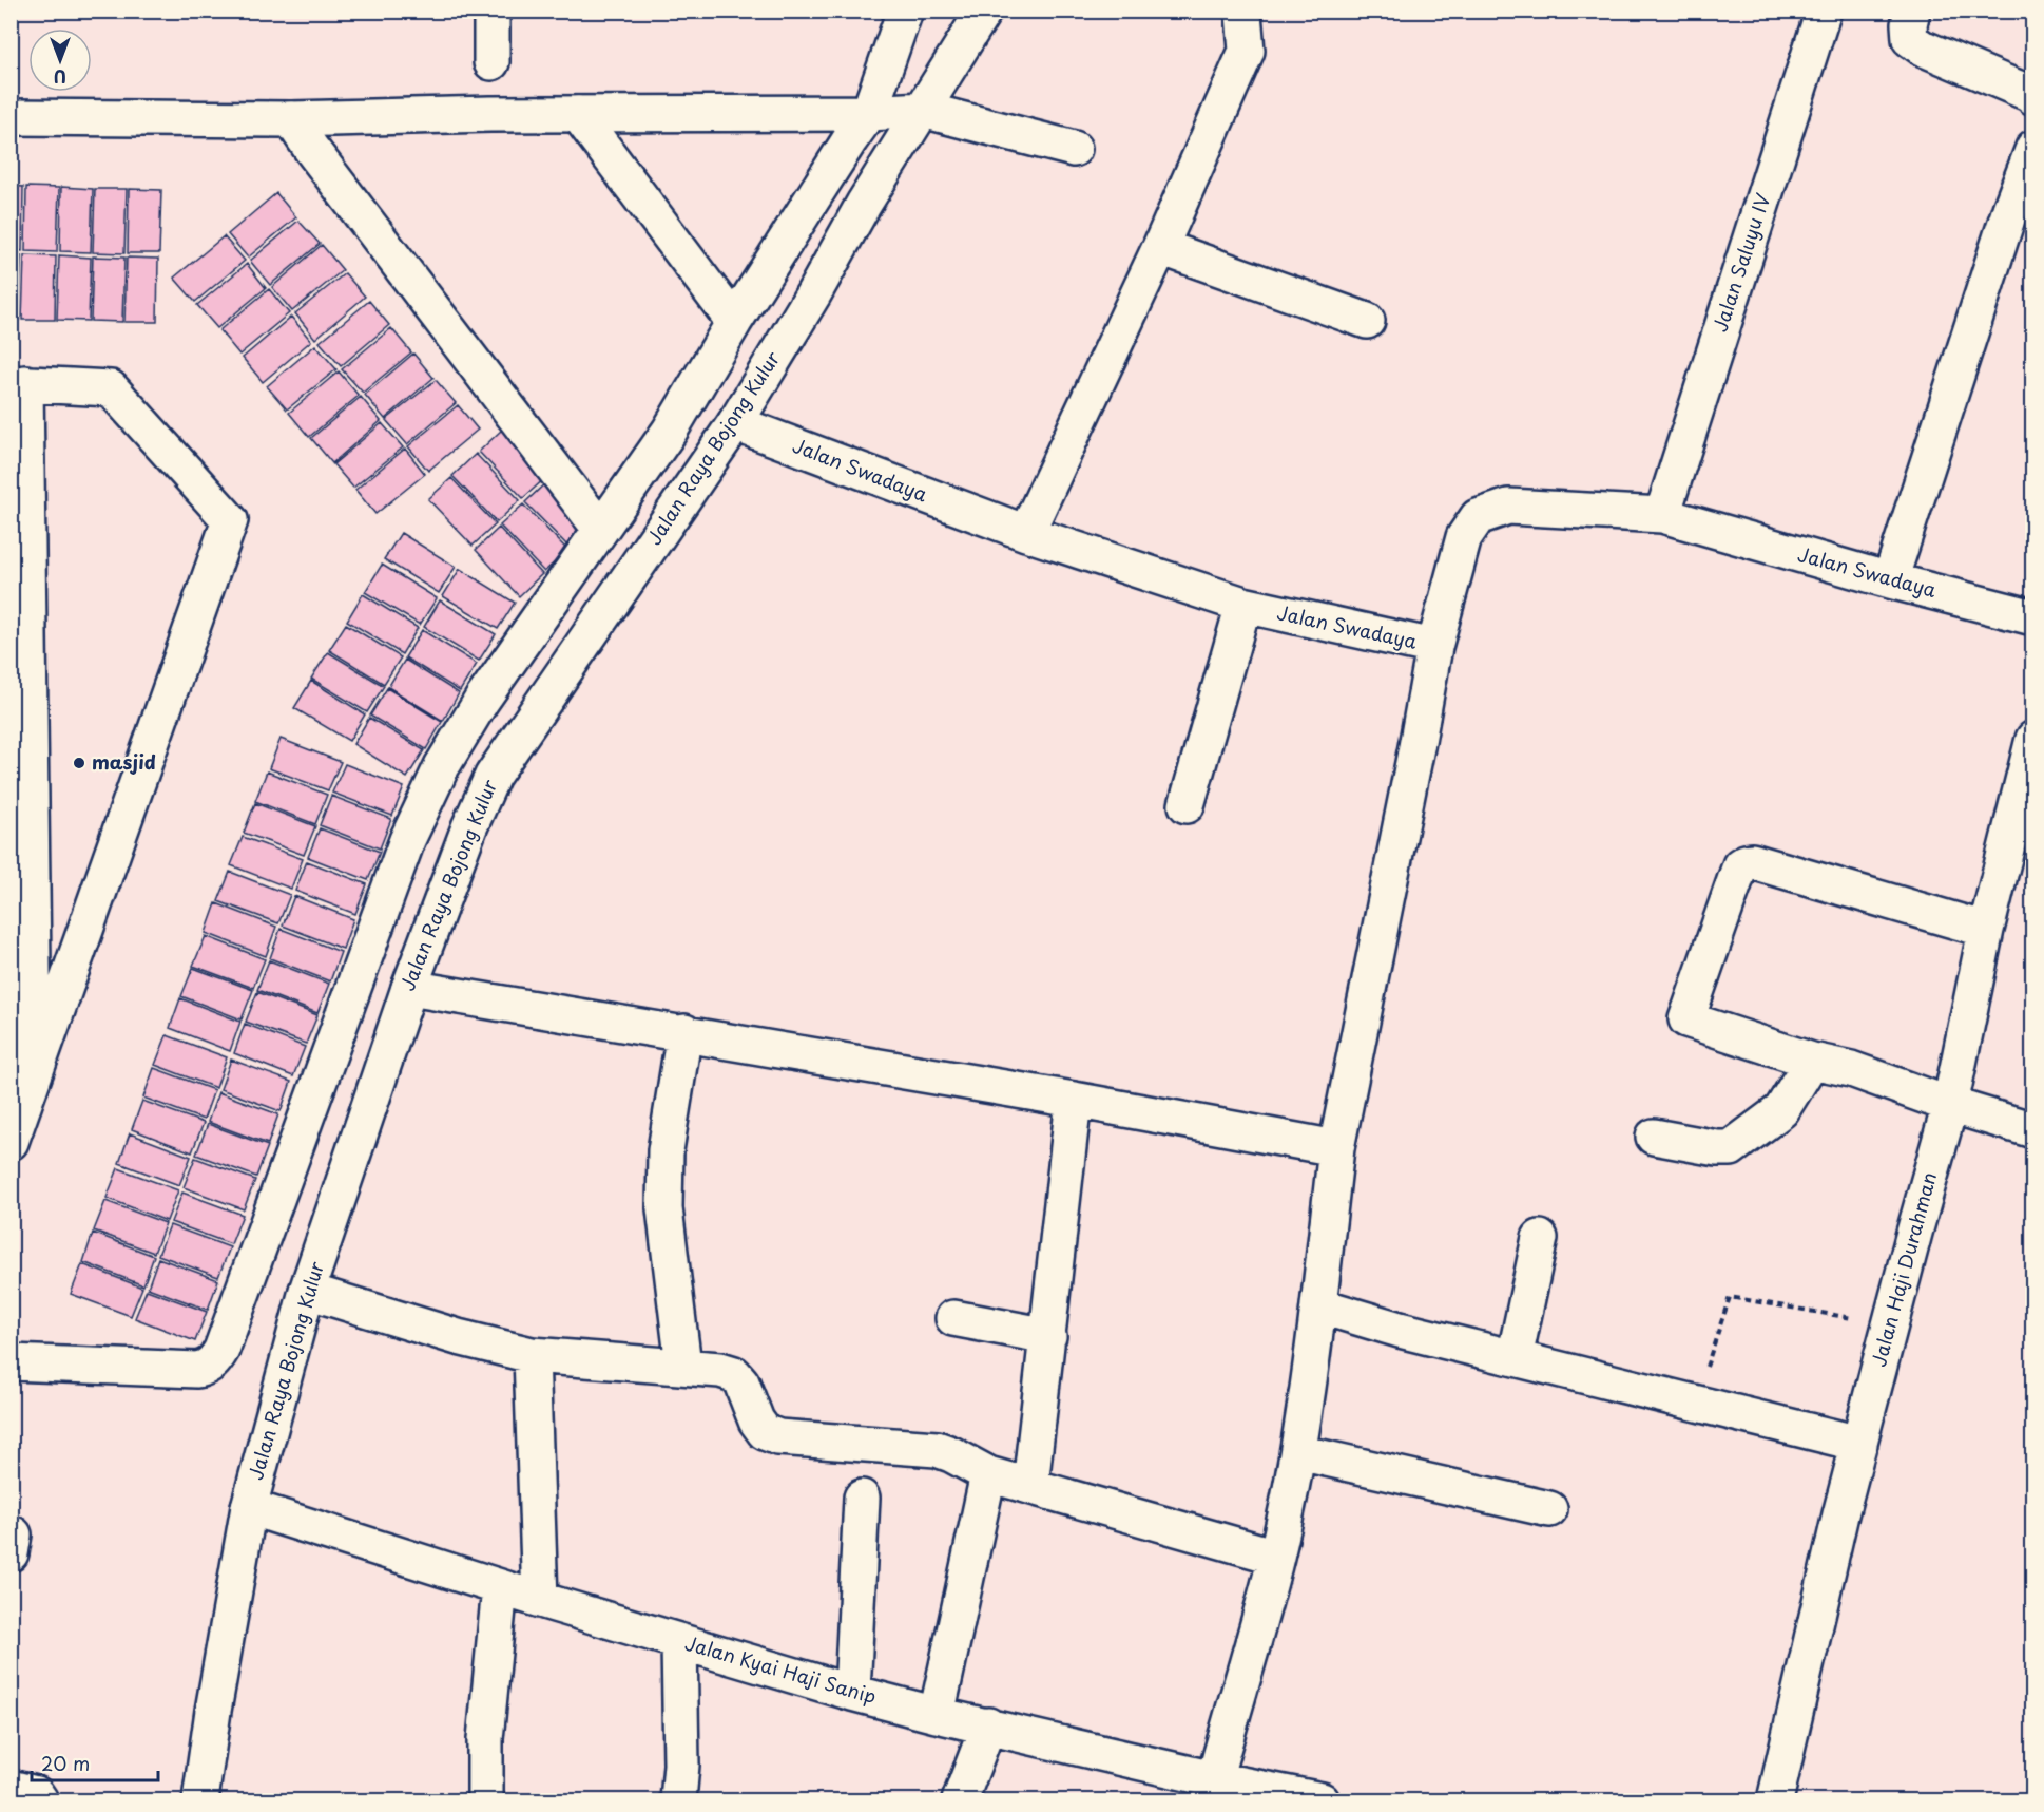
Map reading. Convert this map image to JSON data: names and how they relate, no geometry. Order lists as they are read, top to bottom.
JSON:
{
  "streets": {
    "street": [
      "Jalan Saluyu IV",
      "Jalan Raya Bojong Kulur",
      "Jalan Swadaya",
      "Jalan Haji Durahman",
      "Jalan Kyai Haji Sanip"
    ]
  },
  "crossings": [
    ["Jalan Saluyu IV", "Jalan Swadaya"],
    ["Jalan Raya Bojong Kulur", "Jalan Swadaya"],
    ["Jalan Raya Bojong Kulur", "Jalan Kyai Haji Sanip"]
  ],
  "places": ["masjid"],
  "scale_bar": "20 m",
  "north": "bottom"
}
